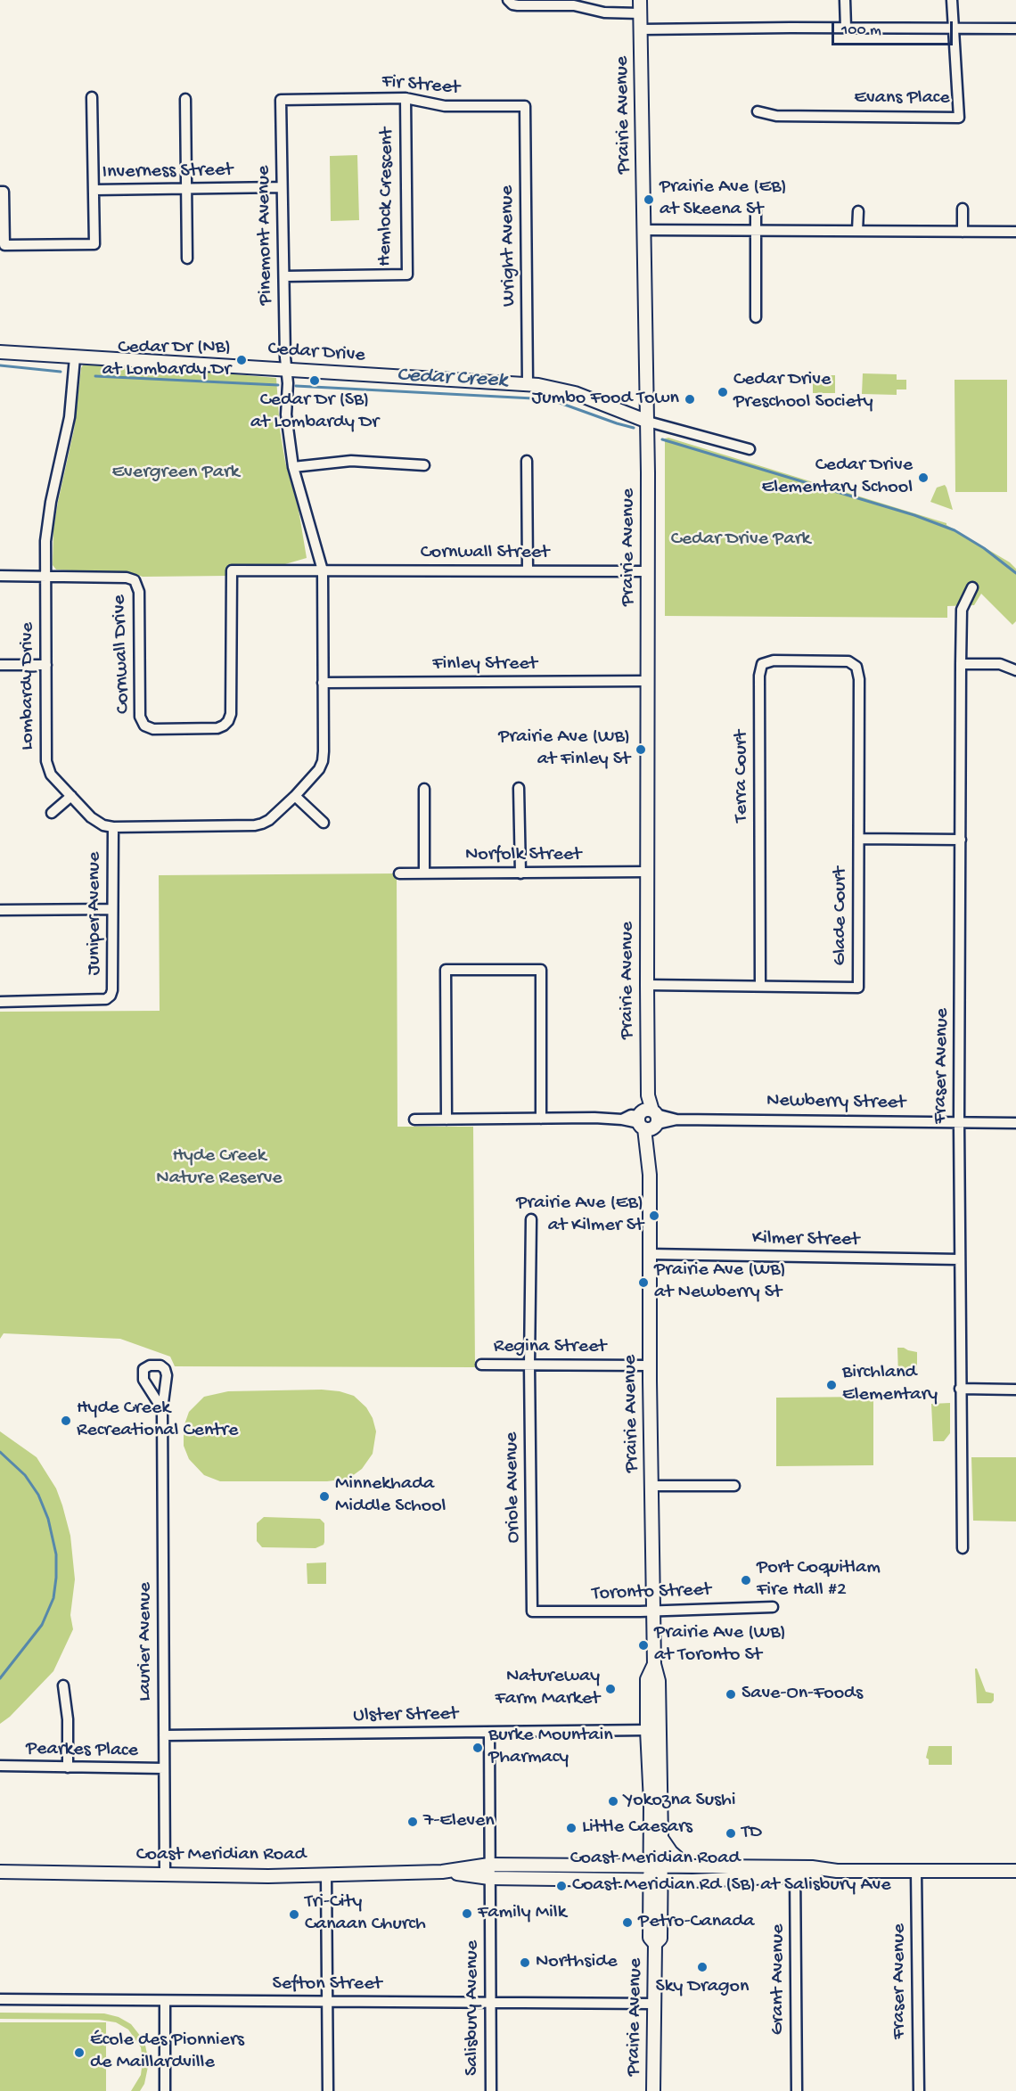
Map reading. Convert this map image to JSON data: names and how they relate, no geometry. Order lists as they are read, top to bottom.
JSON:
{
  "streets": {
    "main road": ["Prairie Avenue", "Cedar Drive", "Coast Meridian Road"],
    "street": [
      "Fir Street",
      "Evans Place",
      "Inverness Street",
      "Hemlock Crescent",
      "Pinemont Avenue",
      "Wright Avenue",
      "Cornwall Street",
      "Cornwall Drive",
      "Finley Street",
      "Lombardy Drive",
      "Terra Court",
      "Norfolk Street",
      "Juniper Avenue",
      "Glade Court",
      "Fraser Avenue",
      "Newberry Street",
      "Kilmer Street",
      "Regina Street",
      "Oriole Avenue",
      "Toronto Street",
      "Laurier Avenue",
      "Ulster Street",
      "Pearkes Place",
      "Grant Avenue",
      "Sefton Street",
      "Salisbury Avenue"
    ]
  },
  "crossings": [
    ["Fir Street", "Hemlock Crescent"],
    ["Fir Street", "Pinemont Avenue"],
    ["Fir Street", "Wright Avenue"],
    ["Prairie Avenue", "Cedar Drive"],
    ["Prairie Avenue", "Cornwall Street"],
    ["Prairie Avenue", "Finley Street"],
    ["Prairie Avenue", "Norfolk Street"],
    ["Prairie Avenue", "Glade Court"],
    ["Prairie Avenue", "Newberry Street"],
    ["Prairie Avenue", "Kilmer Street"],
    ["Prairie Avenue", "Regina Street"],
    ["Prairie Avenue", "Toronto Street"],
    ["Prairie Avenue", "Ulster Street"],
    ["Prairie Avenue", "Coast Meridian Road"],
    ["Prairie Avenue", "Sefton Street"],
    ["Inverness Street", "Pinemont Avenue"],
    ["Hemlock Crescent", "Pinemont Avenue"],
    ["Pinemont Avenue", "Cedar Drive"],
    ["Pinemont Avenue", "Lombardy Drive"],
    ["Wright Avenue", "Cedar Drive"],
    ["Cedar Drive", "Lombardy Drive"],
    ["Cornwall Street", "Cornwall Drive"],
    ["Cornwall Street", "Lombardy Drive"],
    ["Cornwall Drive", "Lombardy Drive"],
    ["Finley Street", "Lombardy Drive"],
    ["Lombardy Drive", "Juniper Avenue"],
    ["Terra Court", "Glade Court"],
    ["Fraser Avenue", "Newberry Street"],
    ["Fraser Avenue", "Kilmer Street"],
    ["Fraser Avenue", "Coast Meridian Road"],
    ["Regina Street", "Oriole Avenue"],
    ["Oriole Avenue", "Toronto Street"],
    ["Laurier Avenue", "Ulster Street"],
    ["Laurier Avenue", "Pearkes Place"],
    ["Laurier Avenue", "Coast Meridian Road"],
    ["Ulster Street", "Salisbury Avenue"],
    ["Coast Meridian Road", "Grant Avenue"],
    ["Coast Meridian Road", "Salisbury Avenue"],
    ["Sefton Street", "Salisbury Avenue"]
  ],
  "water": ["Cedar Creek"],
  "parks": ["Evergreen Park", "Cedar Drive Park", "Hyde Creek Nature Reserve"],
  "places": [
    "Prairie Ave (EB) at Skeena St",
    "Cedar Dr (NB) at Lombardy Dr",
    "Cedar Dr (SB) at Lombardy Dr",
    "Cedar Drive Preschool Society",
    "Jumbo Food Town",
    "Cedar Drive Elementary School",
    "Prairie Ave (WB) at Finley St",
    "Prairie Ave (EB) at Kilmer St",
    "Prairie Ave (WB) at Newberry St",
    "Birchland Elementary",
    "Hyde Creek Recreational Centre",
    "Minnekhada Middle School",
    "Port Coquitlam Fire Hall #2",
    "Prairie Ave (WB) at Toronto St",
    "Natureway Farm Market",
    "Save-On-Foods",
    "Burke Mountain Pharmacy",
    "Yokozna Sushi",
    "7-Eleven",
    "Little Caesars",
    "TD",
    "Coast Meridian Rd (SB) at Salisbury Ave",
    "Family Milk",
    "Tri-City Canaan Church",
    "Petro-Canada",
    "Northside",
    "Sky Dragon",
    "École des Pionniers de Maillardville"
  ],
  "scale_bar": "100 m"
}
